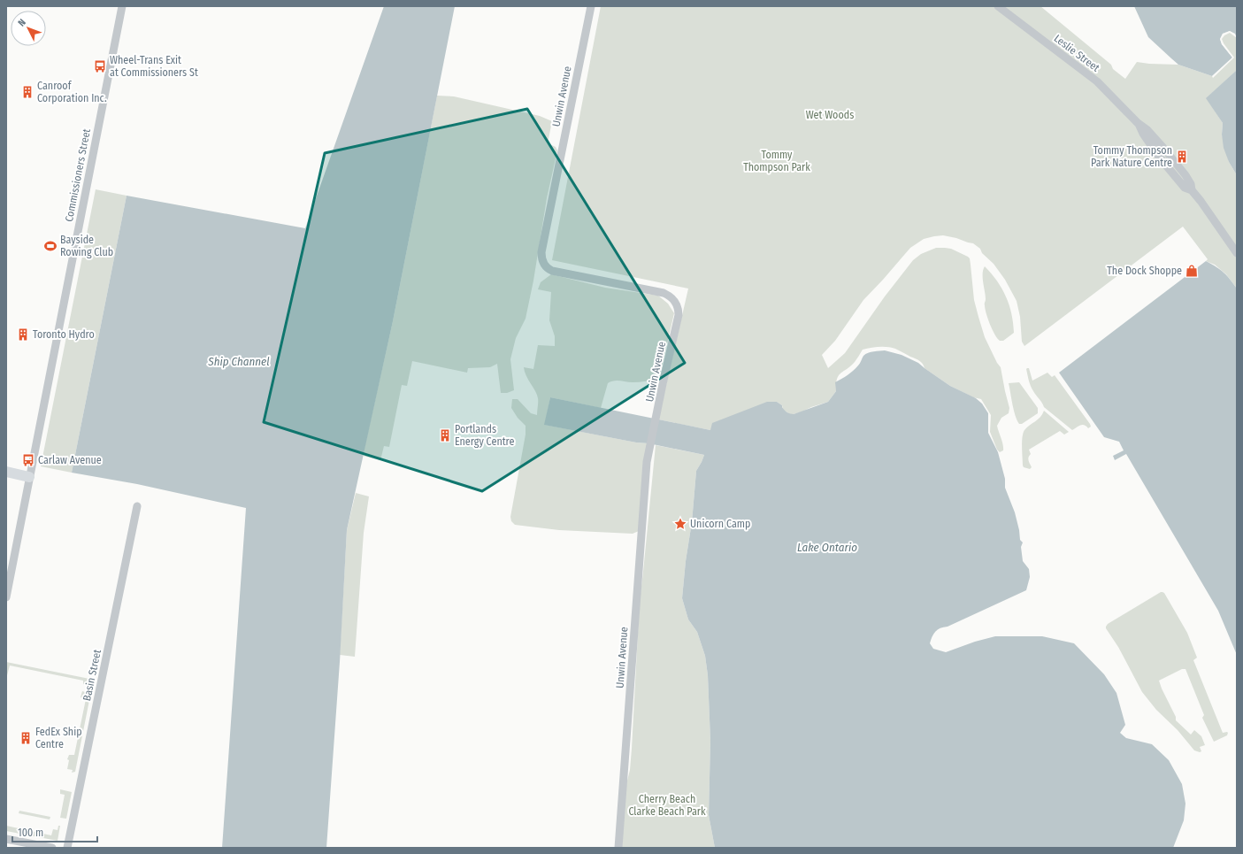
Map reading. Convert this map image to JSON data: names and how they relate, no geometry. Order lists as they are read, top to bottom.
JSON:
{
  "streets": {
    "street": [
      "Leslie Street",
      "Unwin Avenue",
      "Commissioners Street",
      "Basin Street"
    ]
  },
  "water": ["Ship Channel", "Lake Ontario"],
  "parks": ["Wet Woods", "Tommy Thompson Park", "Cherry Beach Clarke Beach Park"],
  "places": {
    "bus stop": ["Wheel-Trans Exit at Commissioners St", "Carlaw Avenue"],
    "building": [
      "Canroof Corporation Inc.",
      "Tommy Thompson Park Nature Centre",
      "Toronto Hydro",
      "Portlands Energy Centre",
      "FedEx Ship Centre"
    ],
    "sports": ["Bayside Rowing Club"],
    "shop": ["The Dock Shoppe"],
    "place": ["Unicorn Camp"]
  },
  "scale_bar": "100 m",
  "north": "top left"
}
